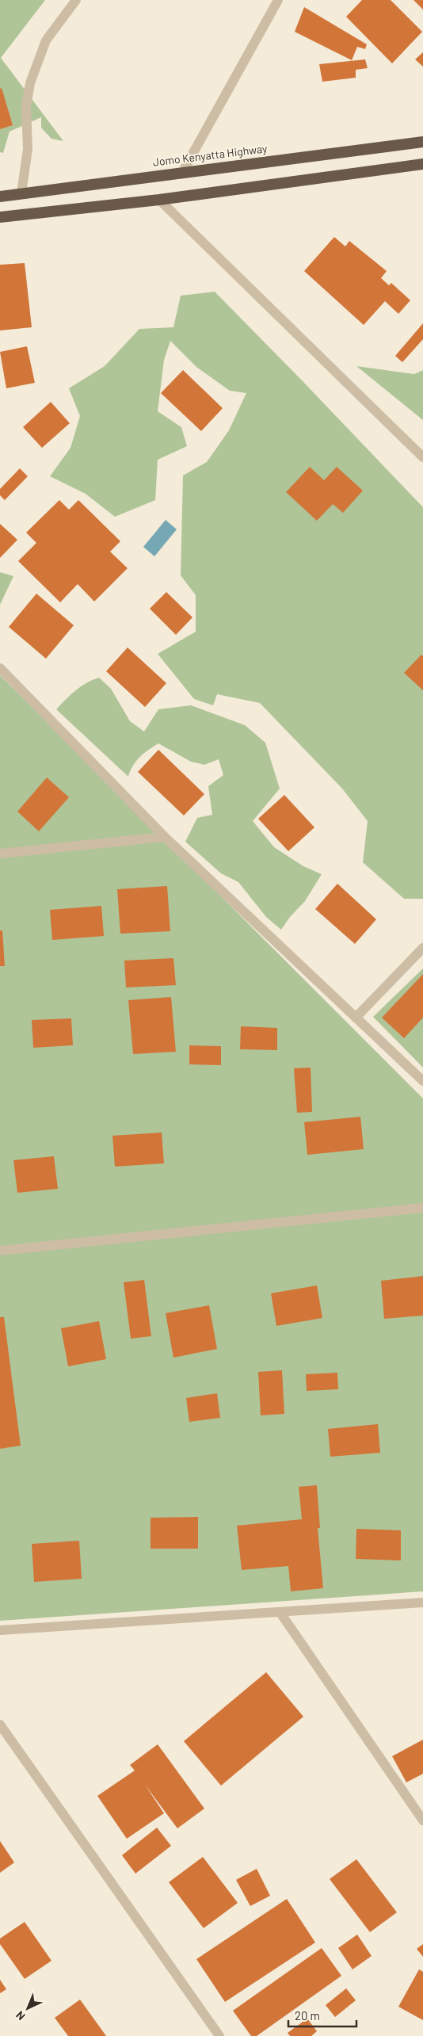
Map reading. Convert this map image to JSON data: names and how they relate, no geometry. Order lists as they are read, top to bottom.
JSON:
{
  "streets": {
    "highway": ["Jomo Kenyatta Highway"]
  },
  "scale_bar": "20 m",
  "north": "bottom left"
}
